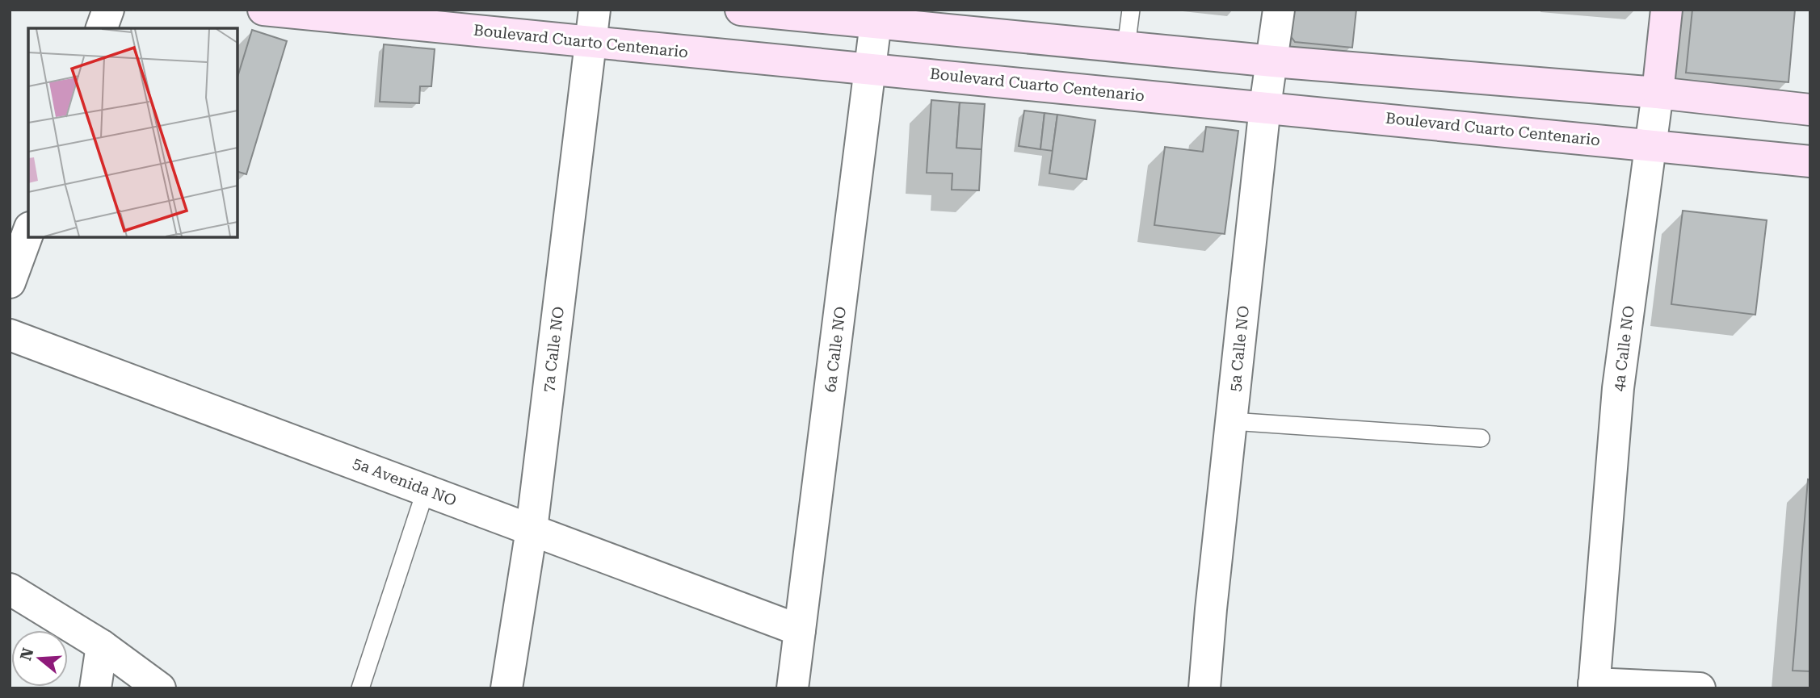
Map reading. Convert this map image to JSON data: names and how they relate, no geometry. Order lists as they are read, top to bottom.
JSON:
{
  "streets": {
    "main road": ["Boulevard Cuarto Centenario", "4a Calle NO"],
    "street": [
      "5a Calle NO",
      "7a Calle NO",
      "6a Calle NO",
      "5a Avenida NO"
    ]
  },
  "crossings": [
    ["Boulevard Cuarto Centenario", "5a Calle NO"],
    ["Boulevard Cuarto Centenario", "4a Calle NO"],
    ["Boulevard Cuarto Centenario", "7a Calle NO"],
    ["Boulevard Cuarto Centenario", "6a Calle NO"],
    ["7a Calle NO", "5a Avenida NO"],
    ["6a Calle NO", "5a Avenida NO"]
  ],
  "north": "left"
}
